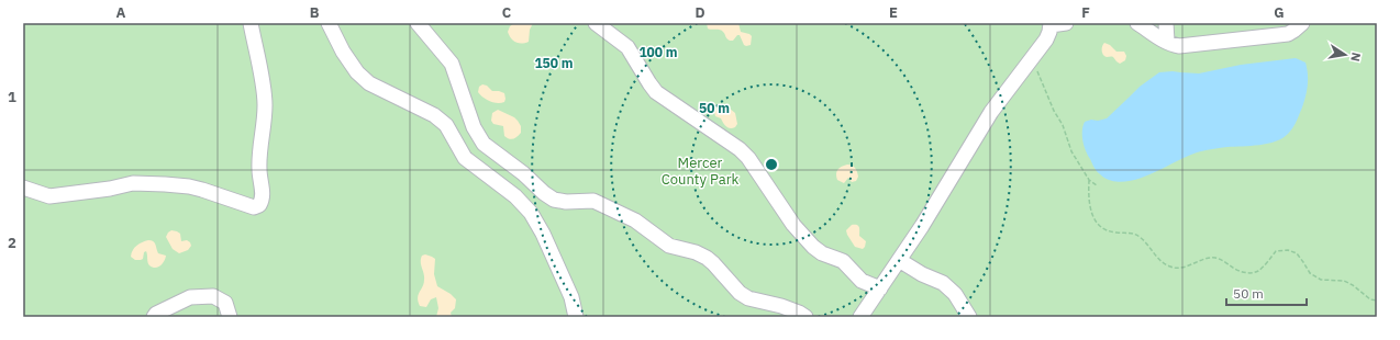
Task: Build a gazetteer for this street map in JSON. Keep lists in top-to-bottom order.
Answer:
{
  "parks": ["Mercer County Park"],
  "scale_bar": "50 m",
  "north": "right",
  "grid": {
    "columns": [
      "A",
      "B",
      "C",
      "D",
      "E",
      "F",
      "G"
    ],
    "rows": ["1", "2"]
  },
  "rings": ["100 m", "150 m", "50 m"]
}
